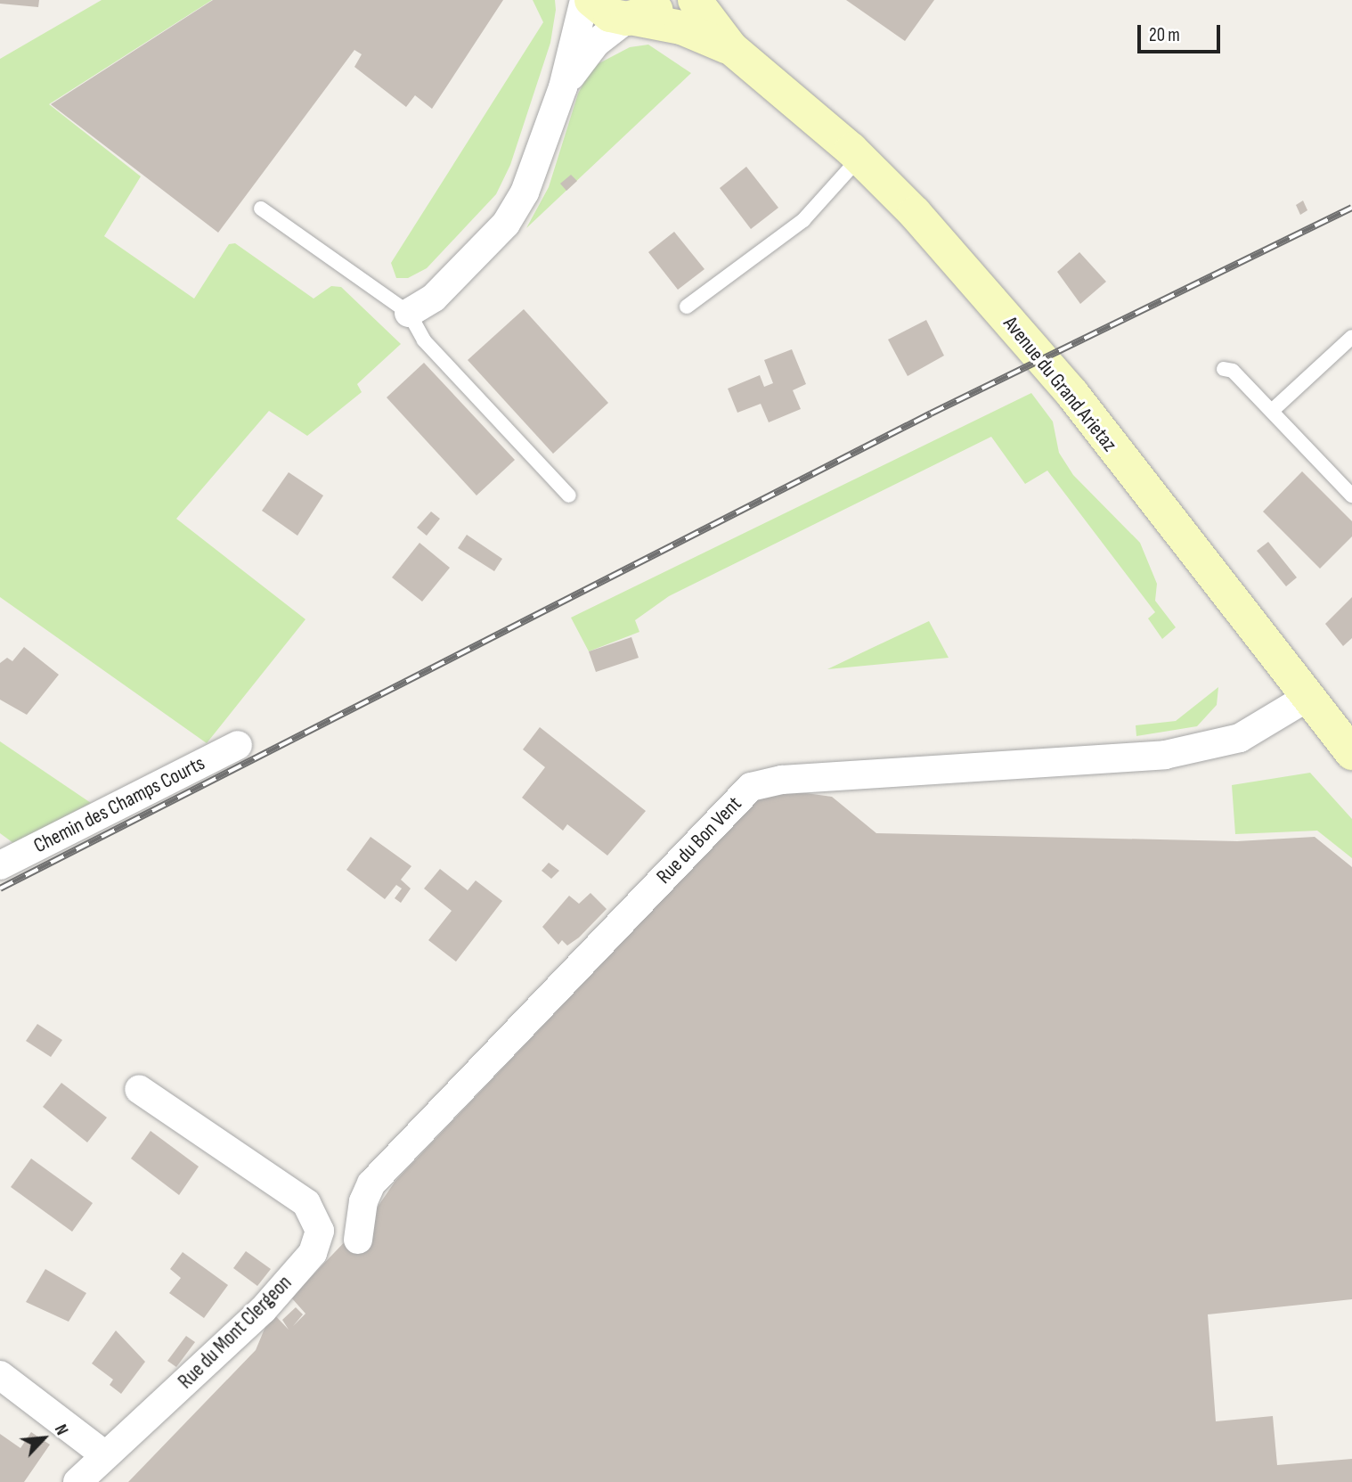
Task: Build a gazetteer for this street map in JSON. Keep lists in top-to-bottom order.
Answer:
{
  "streets": {
    "main road": ["Avenue du Grand Arietaz"],
    "street": ["Chemin des Champs Courts", "Rue du Bon Vent", "Rue du Mont Clergeon"]
  },
  "crossings": [
    ["Avenue du Grand Arietaz", "Rue du Bon Vent"]
  ],
  "scale_bar": "20 m",
  "north": "top right"
}
